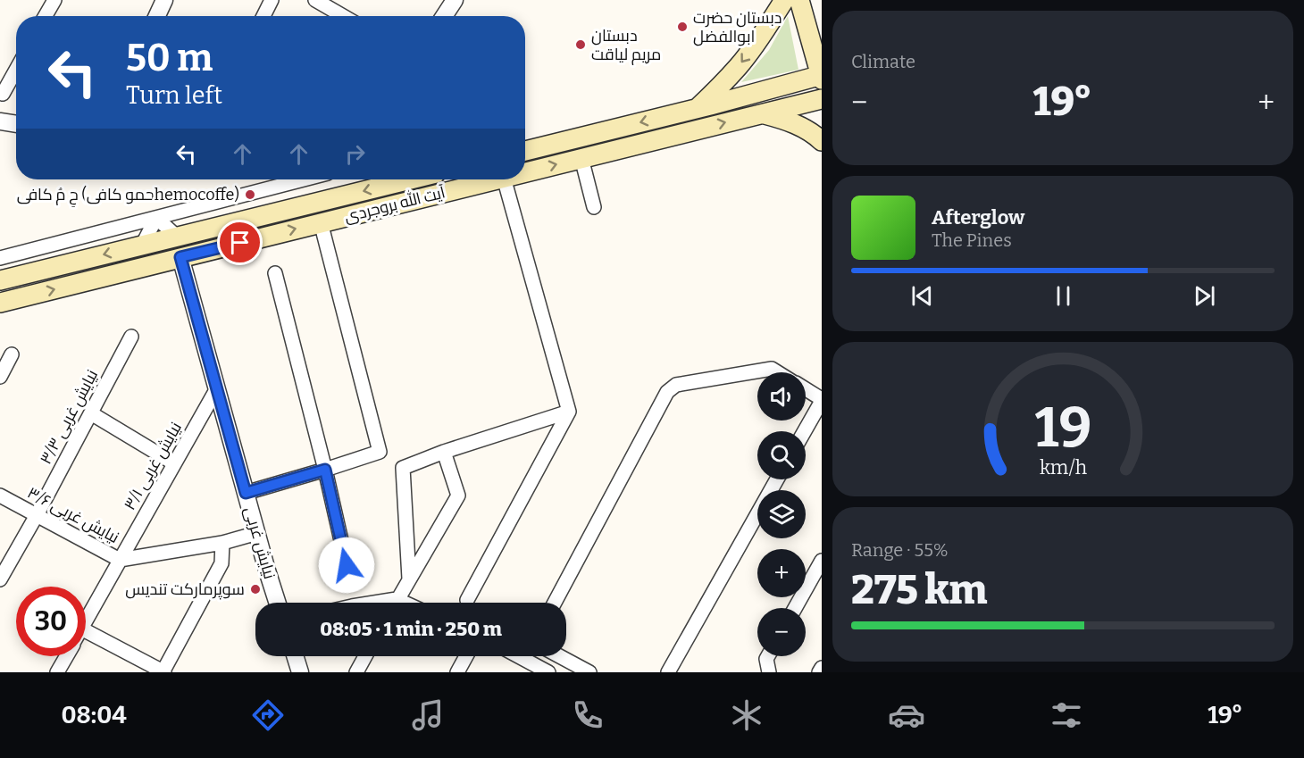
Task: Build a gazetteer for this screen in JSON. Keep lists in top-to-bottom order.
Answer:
{
  "streets": {
    "main road": ["آیت الله بروجردی"],
    "street": [
      "نیایش غربی ۳/۳",
      "نیایش غربی ۳/۱",
      "نیایش غربی ۳/۶",
      "نیایش غربی"
    ]
  },
  "crossings": [
    ["آیت الله بروجردی", "نیایش غربی"],
    ["نیایش غربی ۳/۳", "نیایش غربی ۳/۶"],
    ["نیایش غربی ۳/۱", "نیایش غربی ۳/۶"],
    ["نیایش غربی ۳/۱", "نیایش غربی"],
    ["نیایش غربی ۳/۶", "نیایش غربی"]
  ],
  "places": [
    "دبستان حضرت ابوالفضل",
    "دبستان مریم لیاقت",
    "حِ مُ کافی (حمو کافیhemocoffe)",
    "سوپرمارکت تندیس"
  ],
  "page": {
    "tile": [
      "Climate",
      ["Range · 55%", "275 km"]
    ],
    "turn": ["50 m", "Turn left"],
    "heat": ["−", "19°", "+"],
    "song": ["Afterglow", "The Pines"],
    "map_buttons": ["+", "−"],
    "limit": "30",
    "trip": "08:05 · 1 min · 250 m",
    "tabs": ["08:04", "19°"],
    "gauge": ["19", "km/h"]
  }
}
